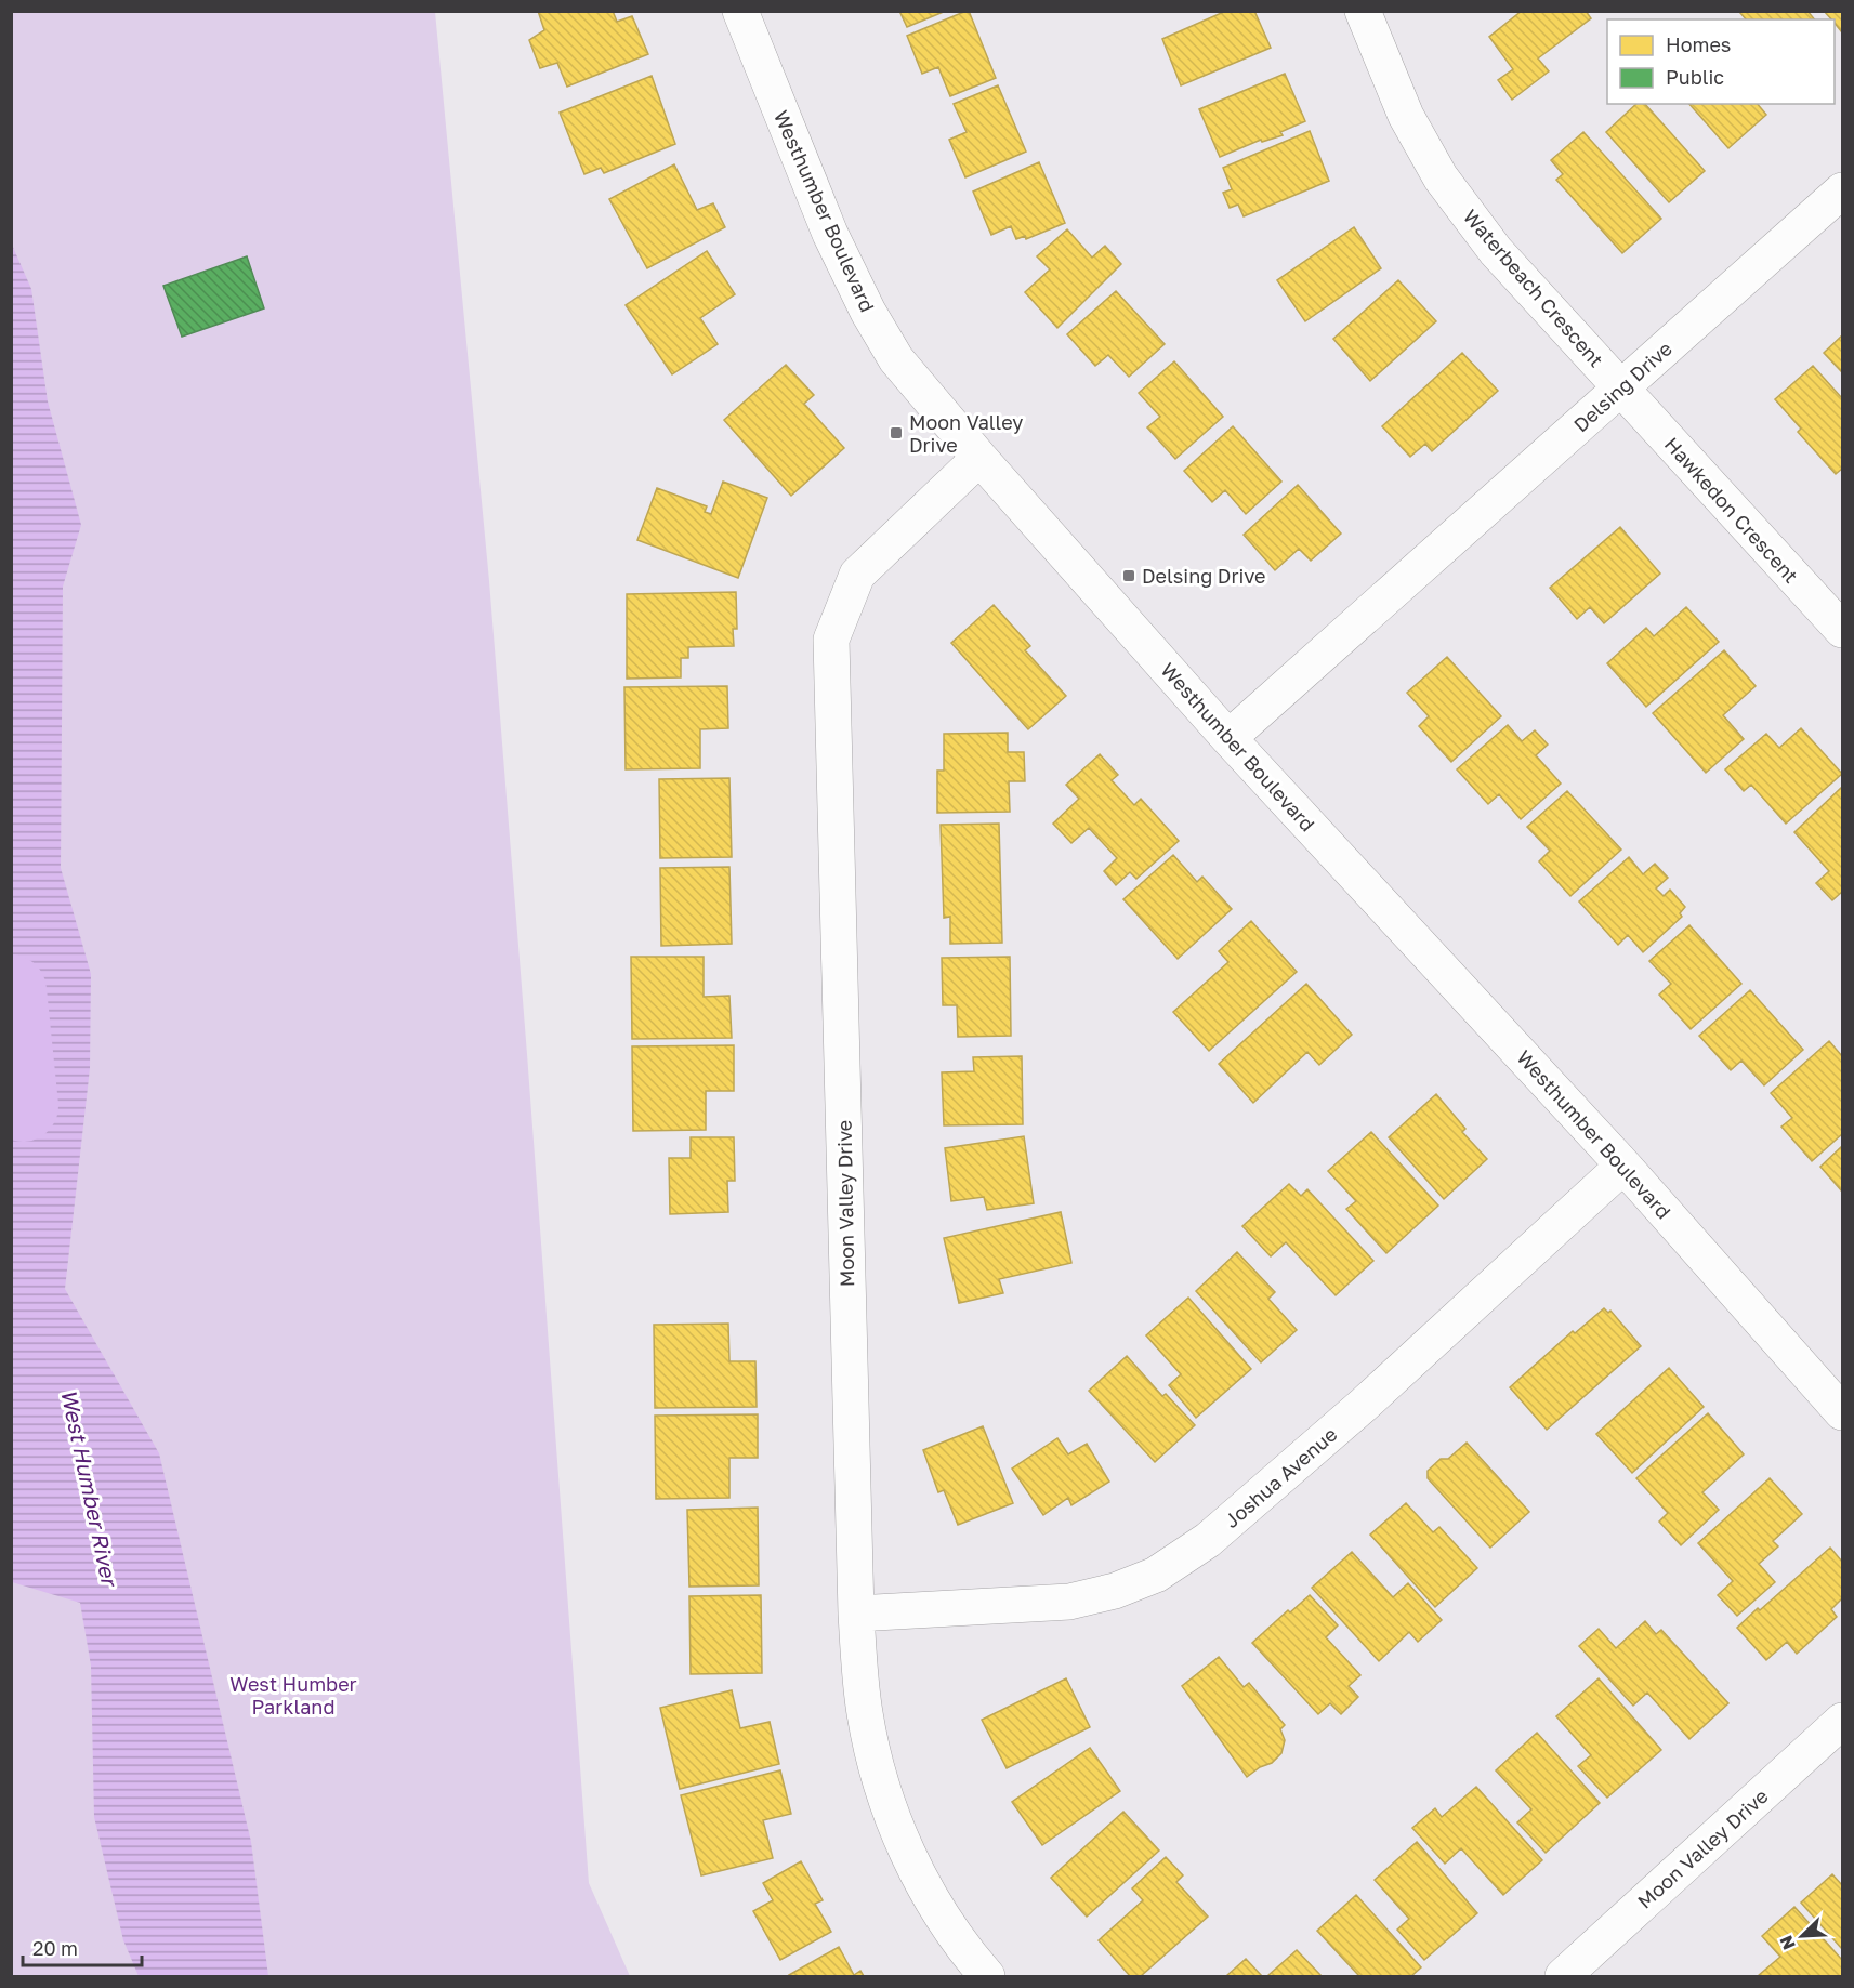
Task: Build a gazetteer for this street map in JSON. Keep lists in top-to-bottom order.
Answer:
{
  "streets": {
    "street": [
      "Westhumber Boulevard",
      "Waterbeach Crescent",
      "Delsing Drive",
      "Hawkedon Crescent",
      "Moon Valley Drive",
      "Joshua Avenue"
    ]
  },
  "crossings": [
    ["Westhumber Boulevard", "Delsing Drive"],
    ["Westhumber Boulevard", "Moon Valley Drive"],
    ["Westhumber Boulevard", "Joshua Avenue"],
    ["Waterbeach Crescent", "Delsing Drive"],
    ["Waterbeach Crescent", "Hawkedon Crescent"],
    ["Delsing Drive", "Hawkedon Crescent"],
    ["Moon Valley Drive", "Joshua Avenue"]
  ],
  "water": ["West Humber River"],
  "parks": ["West Humber Parkland"],
  "places": {
    "transit": ["Moon Valley Drive", "Delsing Drive"]
  },
  "legend": ["Homes", "Public"],
  "scale_bar": "20 m",
  "north": "bottom left"
}
